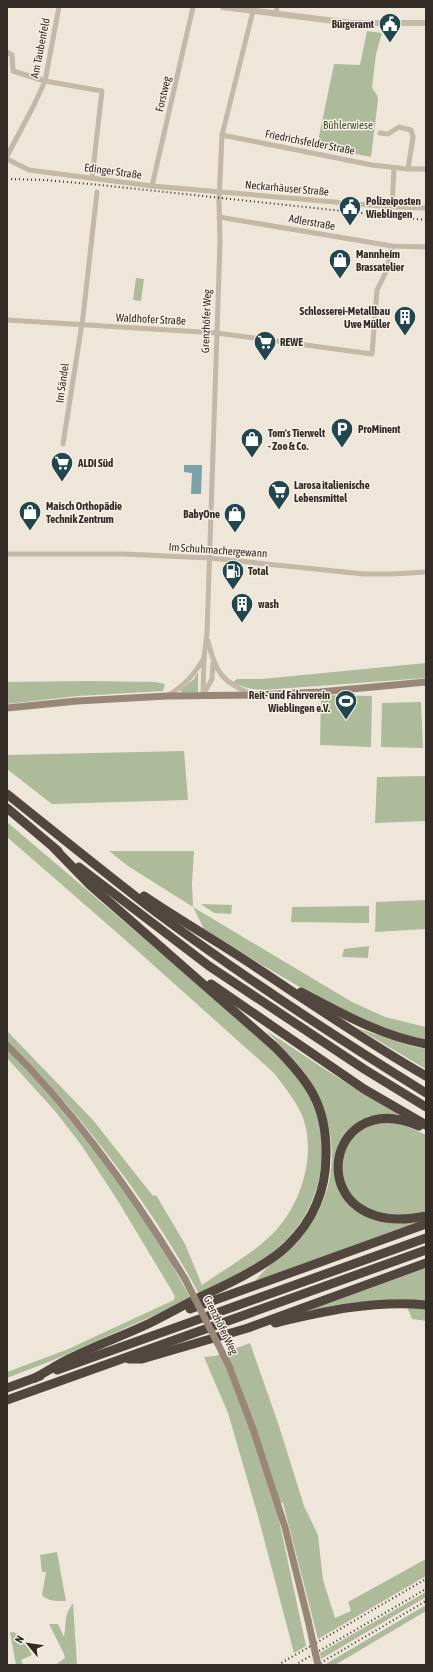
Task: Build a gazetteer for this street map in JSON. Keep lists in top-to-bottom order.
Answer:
{
  "streets": {
    "main road": ["Grenzhöfer Weg"],
    "street": [
      "Am Taubenfeld",
      "Forstweg",
      "Friedrichsfelder Straße",
      "Edinger Straße",
      "Neckarhäuser Straße",
      "Adlerstraße",
      "Waldhofer Straße",
      "Im Sändel",
      "Im Schuhmachergewann"
    ]
  },
  "crossings": [
    ["Forstweg", "Edinger Straße"],
    ["Friedrichsfelder Straße", "Grenzhöfer Weg"],
    ["Edinger Straße", "Neckarhäuser Straße"],
    ["Edinger Straße", "Grenzhöfer Weg"],
    ["Neckarhäuser Straße", "Grenzhöfer Weg"],
    ["Adlerstraße", "Waldhofer Straße"],
    ["Adlerstraße", "Grenzhöfer Weg"],
    ["Waldhofer Straße", "Grenzhöfer Weg"],
    ["Waldhofer Straße", "Im Sändel"],
    ["Grenzhöfer Weg", "Im Schuhmachergewann"]
  ],
  "parks": ["Bühlerwiese"],
  "places": {
    "public building": ["Bürgeramt", "Polizeiposten Wieblingen"],
    "shop": [
      "Mannheim Brassatelier",
      "Tom's Tierwelt - Zoo & Co.",
      "Maisch Orthopädie Technik Zentrum",
      "BabyOne"
    ],
    "building": ["Schlosserei-Metallbau Uwe Müller", "wash"],
    "supermarket": ["REWE", "ALDI Süd", "Larosa italienische Lebensmittel"],
    "parking": ["ProMinent"],
    "fuel station": ["Total"],
    "sports": ["Reit- und Fahrverein Wieblingen e.V."]
  },
  "north": "top left"
}
